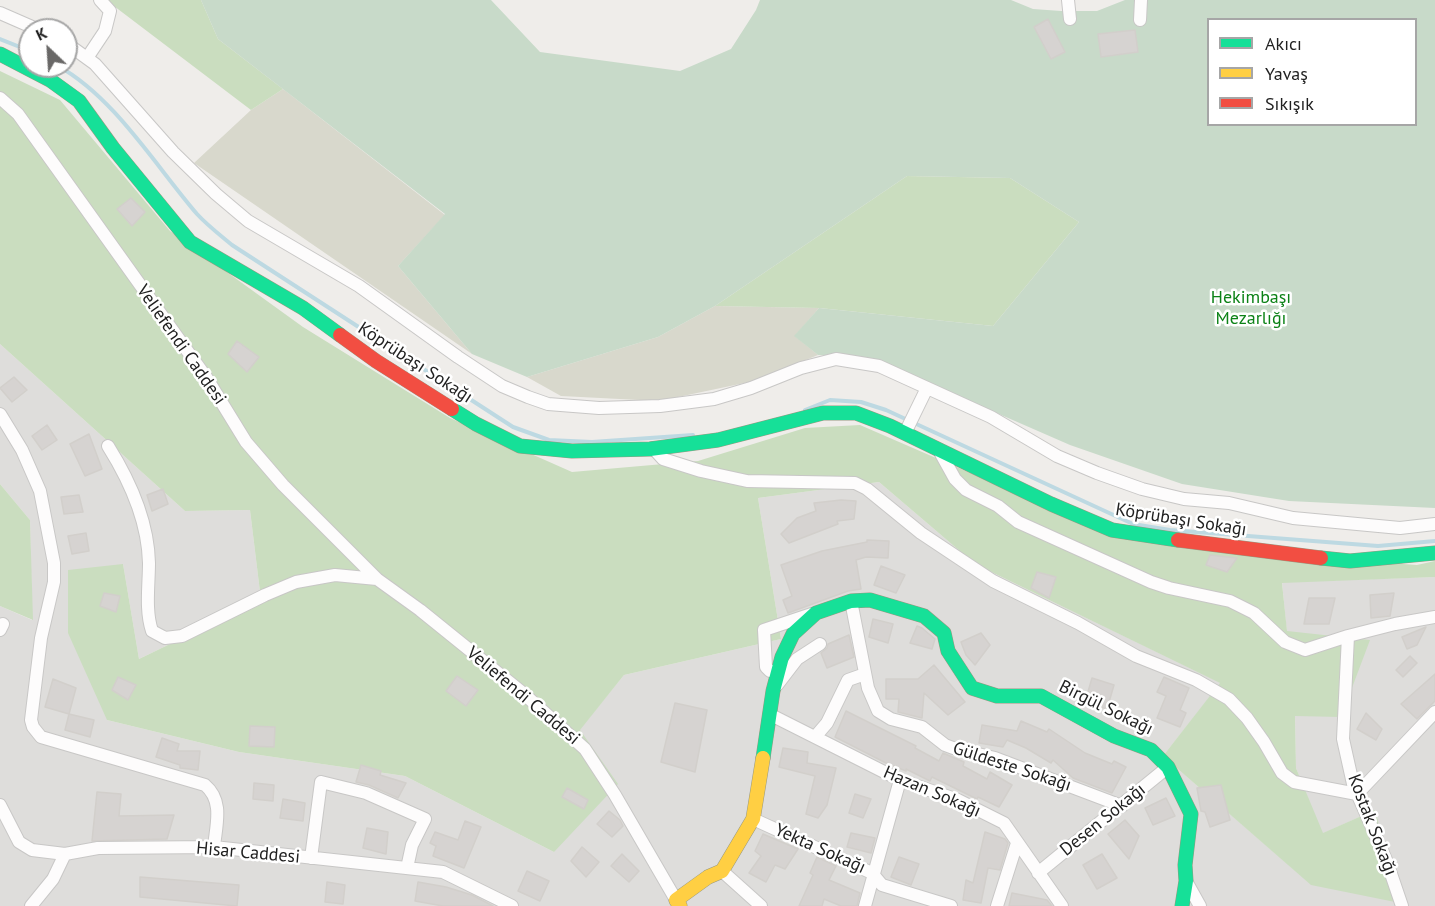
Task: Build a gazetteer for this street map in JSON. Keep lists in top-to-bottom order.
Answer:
{
  "streets": {
    "street": [
      "Veliefendi Caddesi",
      "Köprübaşı Sokağı",
      "Birgül Sokağı",
      "Güldeste Sokağı",
      "Hazan Sokağı",
      "Desen Sokağı",
      "Kostak Sokağı",
      "Yekta Sokağı",
      "Hisar Caddesi"
    ]
  },
  "crossings": [
    ["Veliefendi Caddesi", "Birgül Sokağı"],
    ["Birgül Sokağı", "Güldeste Sokağı"],
    ["Birgül Sokağı", "Hazan Sokağı"],
    ["Birgül Sokağı", "Desen Sokağı"],
    ["Birgül Sokağı", "Yekta Sokağı"],
    ["Güldeste Sokağı", "Desen Sokağı"],
    ["Hazan Sokağı", "Desen Sokağı"]
  ],
  "parks": ["Hekimbaşı Mezarlığı"],
  "legend": ["Akıcı", "Yavaş", "Sıkışık"],
  "north": "top left"
}
